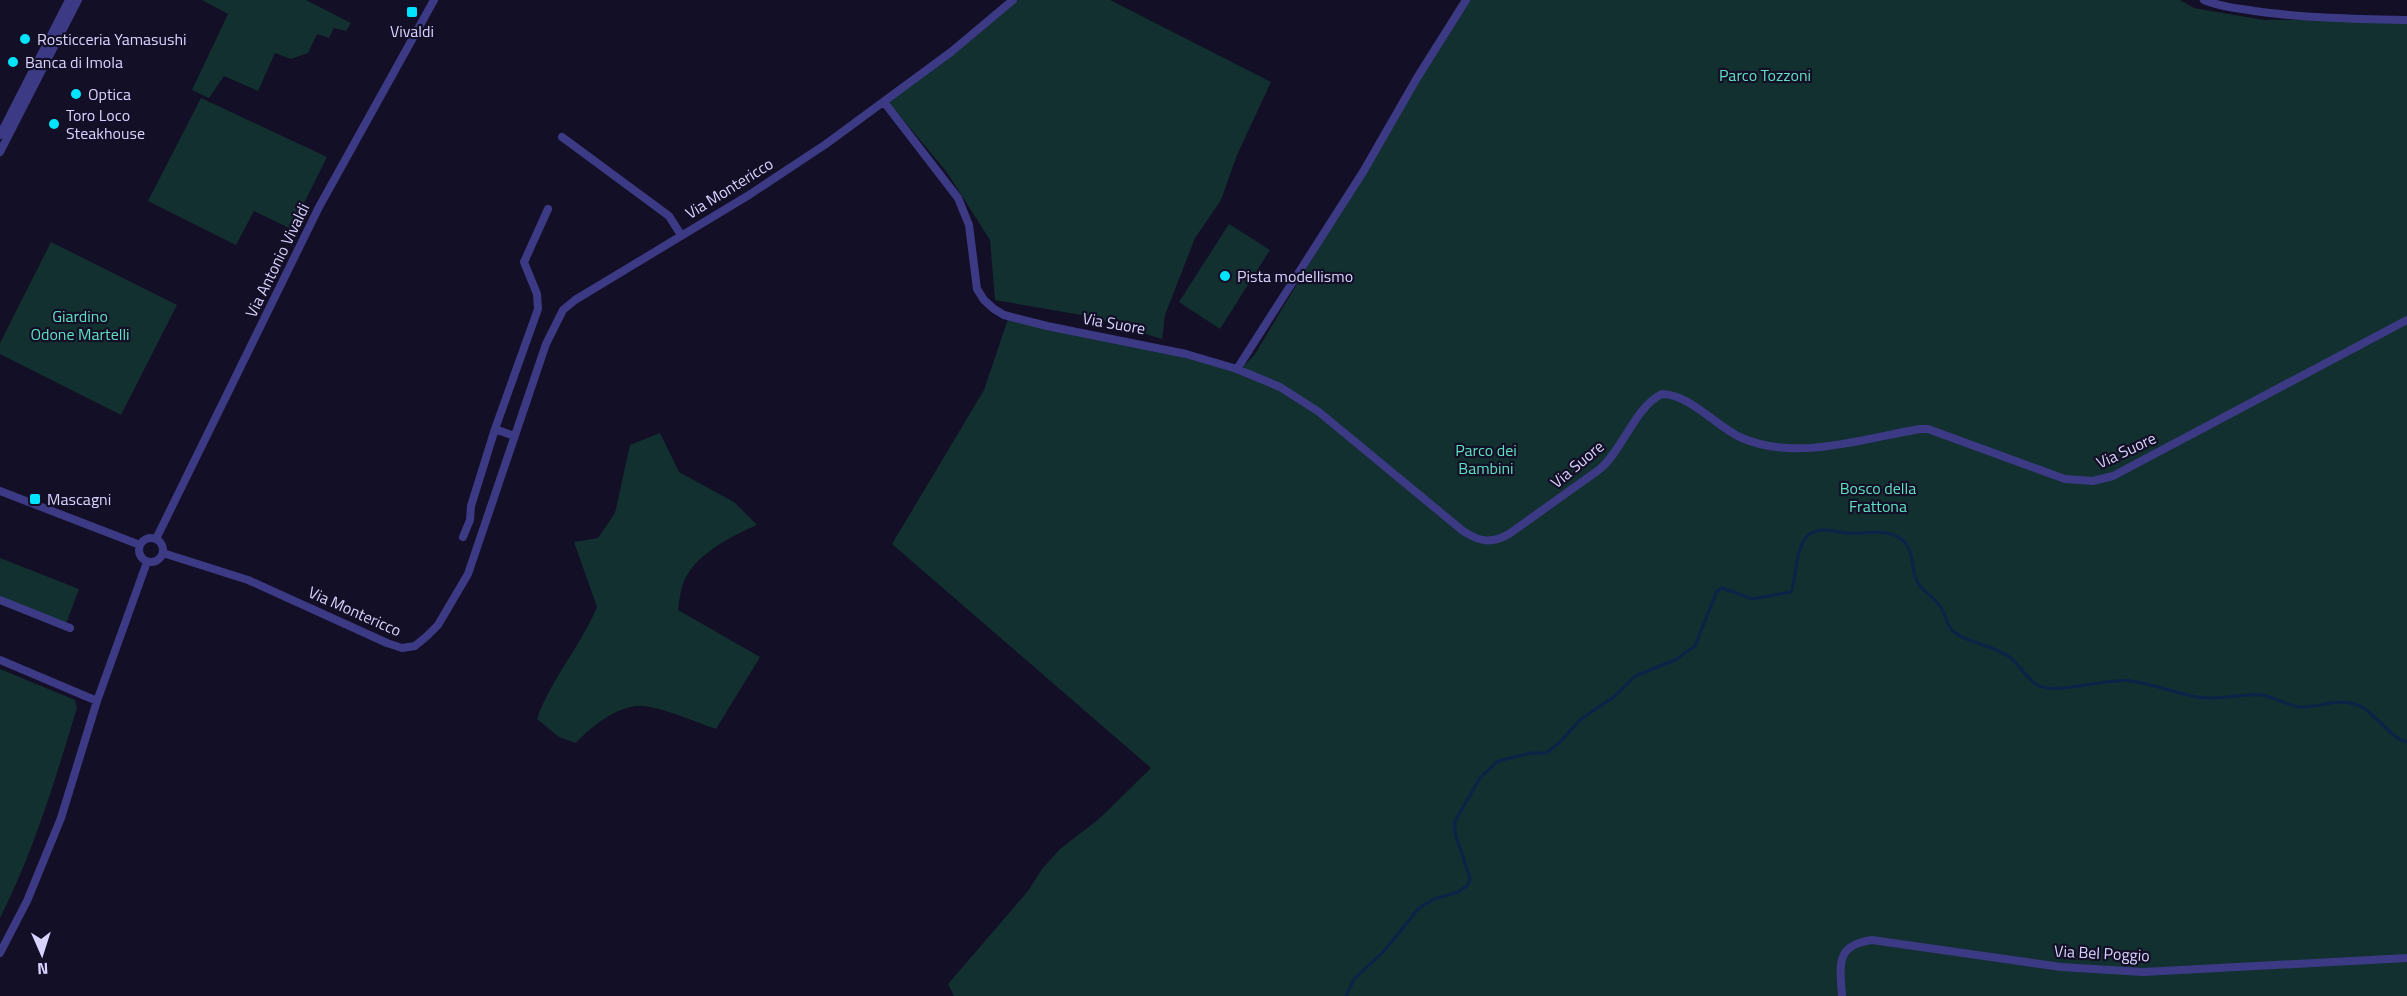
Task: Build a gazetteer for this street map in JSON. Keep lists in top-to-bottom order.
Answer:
{
  "streets": {
    "street": [
      "Via Montericco",
      "Via Antonio Vivaldi",
      "Via Suore",
      "Via Bel Poggio"
    ]
  },
  "crossings": [
    ["Via Montericco", "Via Antonio Vivaldi"],
    ["Via Montericco", "Via Suore"]
  ],
  "parks": [
    "Parco Tozzoni",
    "Giardino Odone Martelli",
    "Parco dei Bambini",
    "Bosco della Frattona"
  ],
  "places": {
    "transit": ["Vivaldi", "Mascagni"],
    "other": [
      "Rosticceria Yamasushi",
      "Banca di Imola",
      "Optica",
      "Toro Loco Steakhouse",
      "Pista modellismo"
    ]
  },
  "north": "bottom"
}
